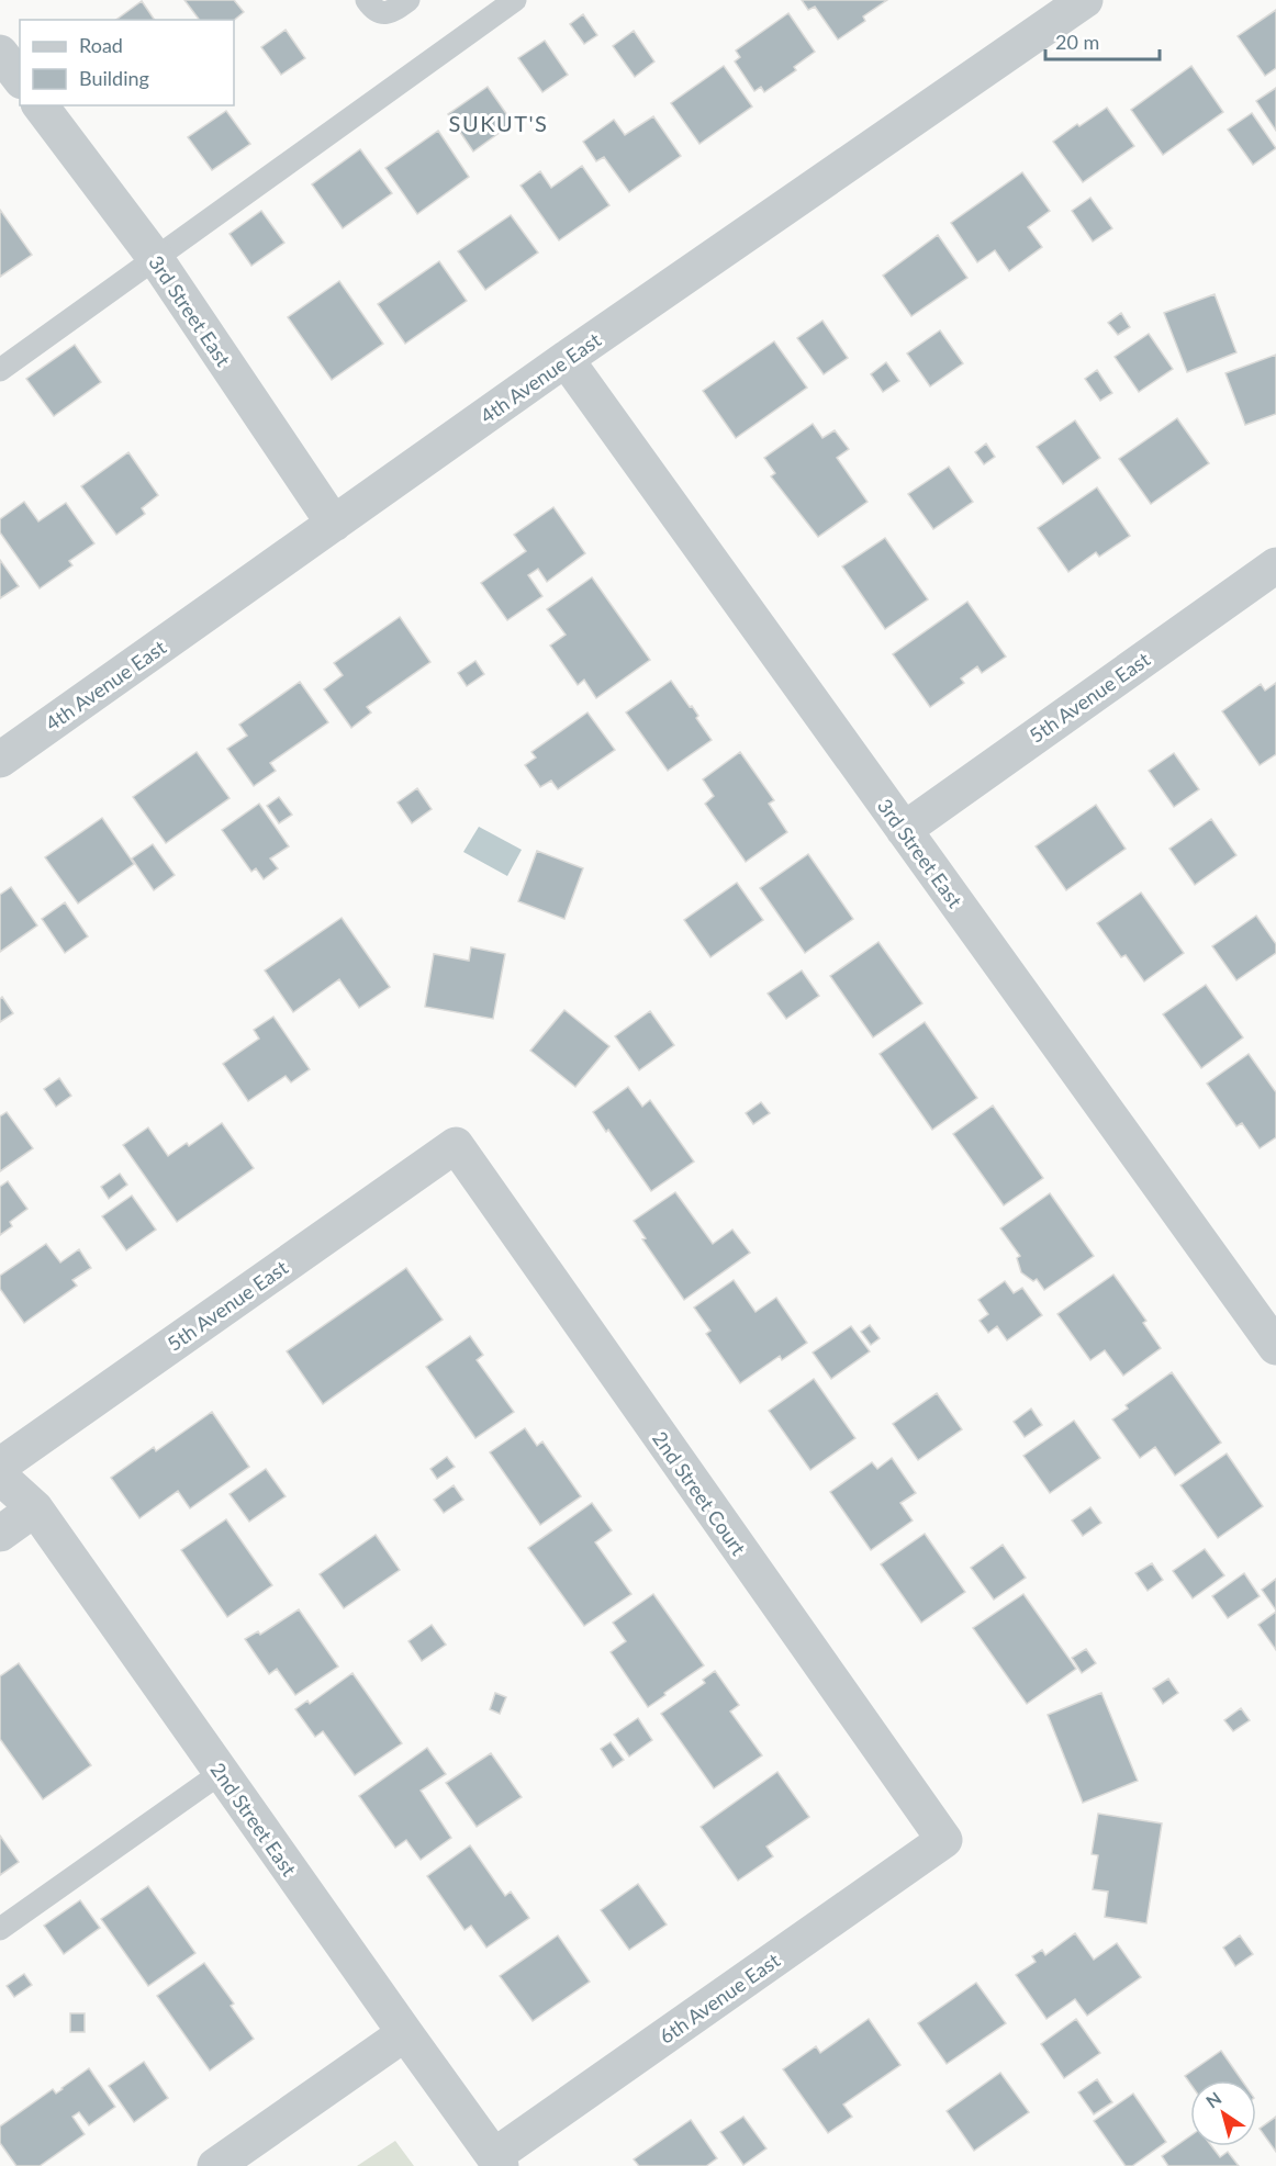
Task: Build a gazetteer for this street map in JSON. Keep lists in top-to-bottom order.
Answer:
{
  "streets": {
    "street": [
      "3rd Street East",
      "4th Avenue East",
      "5th Avenue East",
      "2nd Street Court",
      "2nd Street East",
      "6th Avenue East"
    ]
  },
  "crossings": [
    ["3rd Street East", "4th Avenue East"],
    ["3rd Street East", "5th Avenue East"],
    ["5th Avenue East", "2nd Street Court"],
    ["2nd Street Court", "6th Avenue East"],
    ["2nd Street East", "6th Avenue East"]
  ],
  "districts": ["SUKUT'S"],
  "legend": ["Road", "Building"],
  "scale_bar": "20 m",
  "north": "top left"
}
